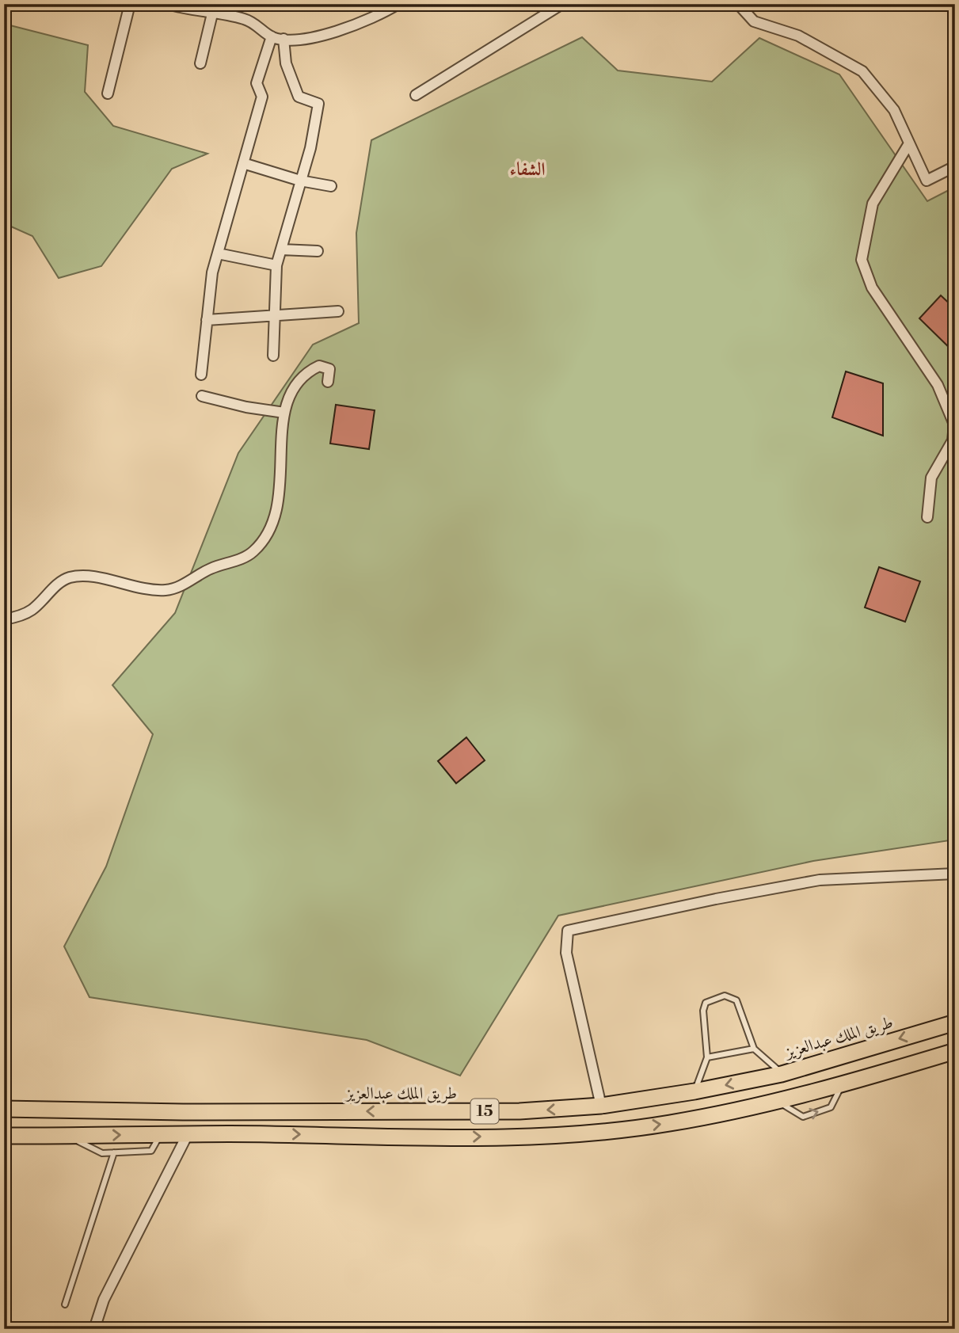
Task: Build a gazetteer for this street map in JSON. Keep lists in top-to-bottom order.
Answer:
{
  "streets": {
    "highway": ["طريق الملك عبدالعزيز", "15"]
  },
  "districts": ["الشفاء"]
}
